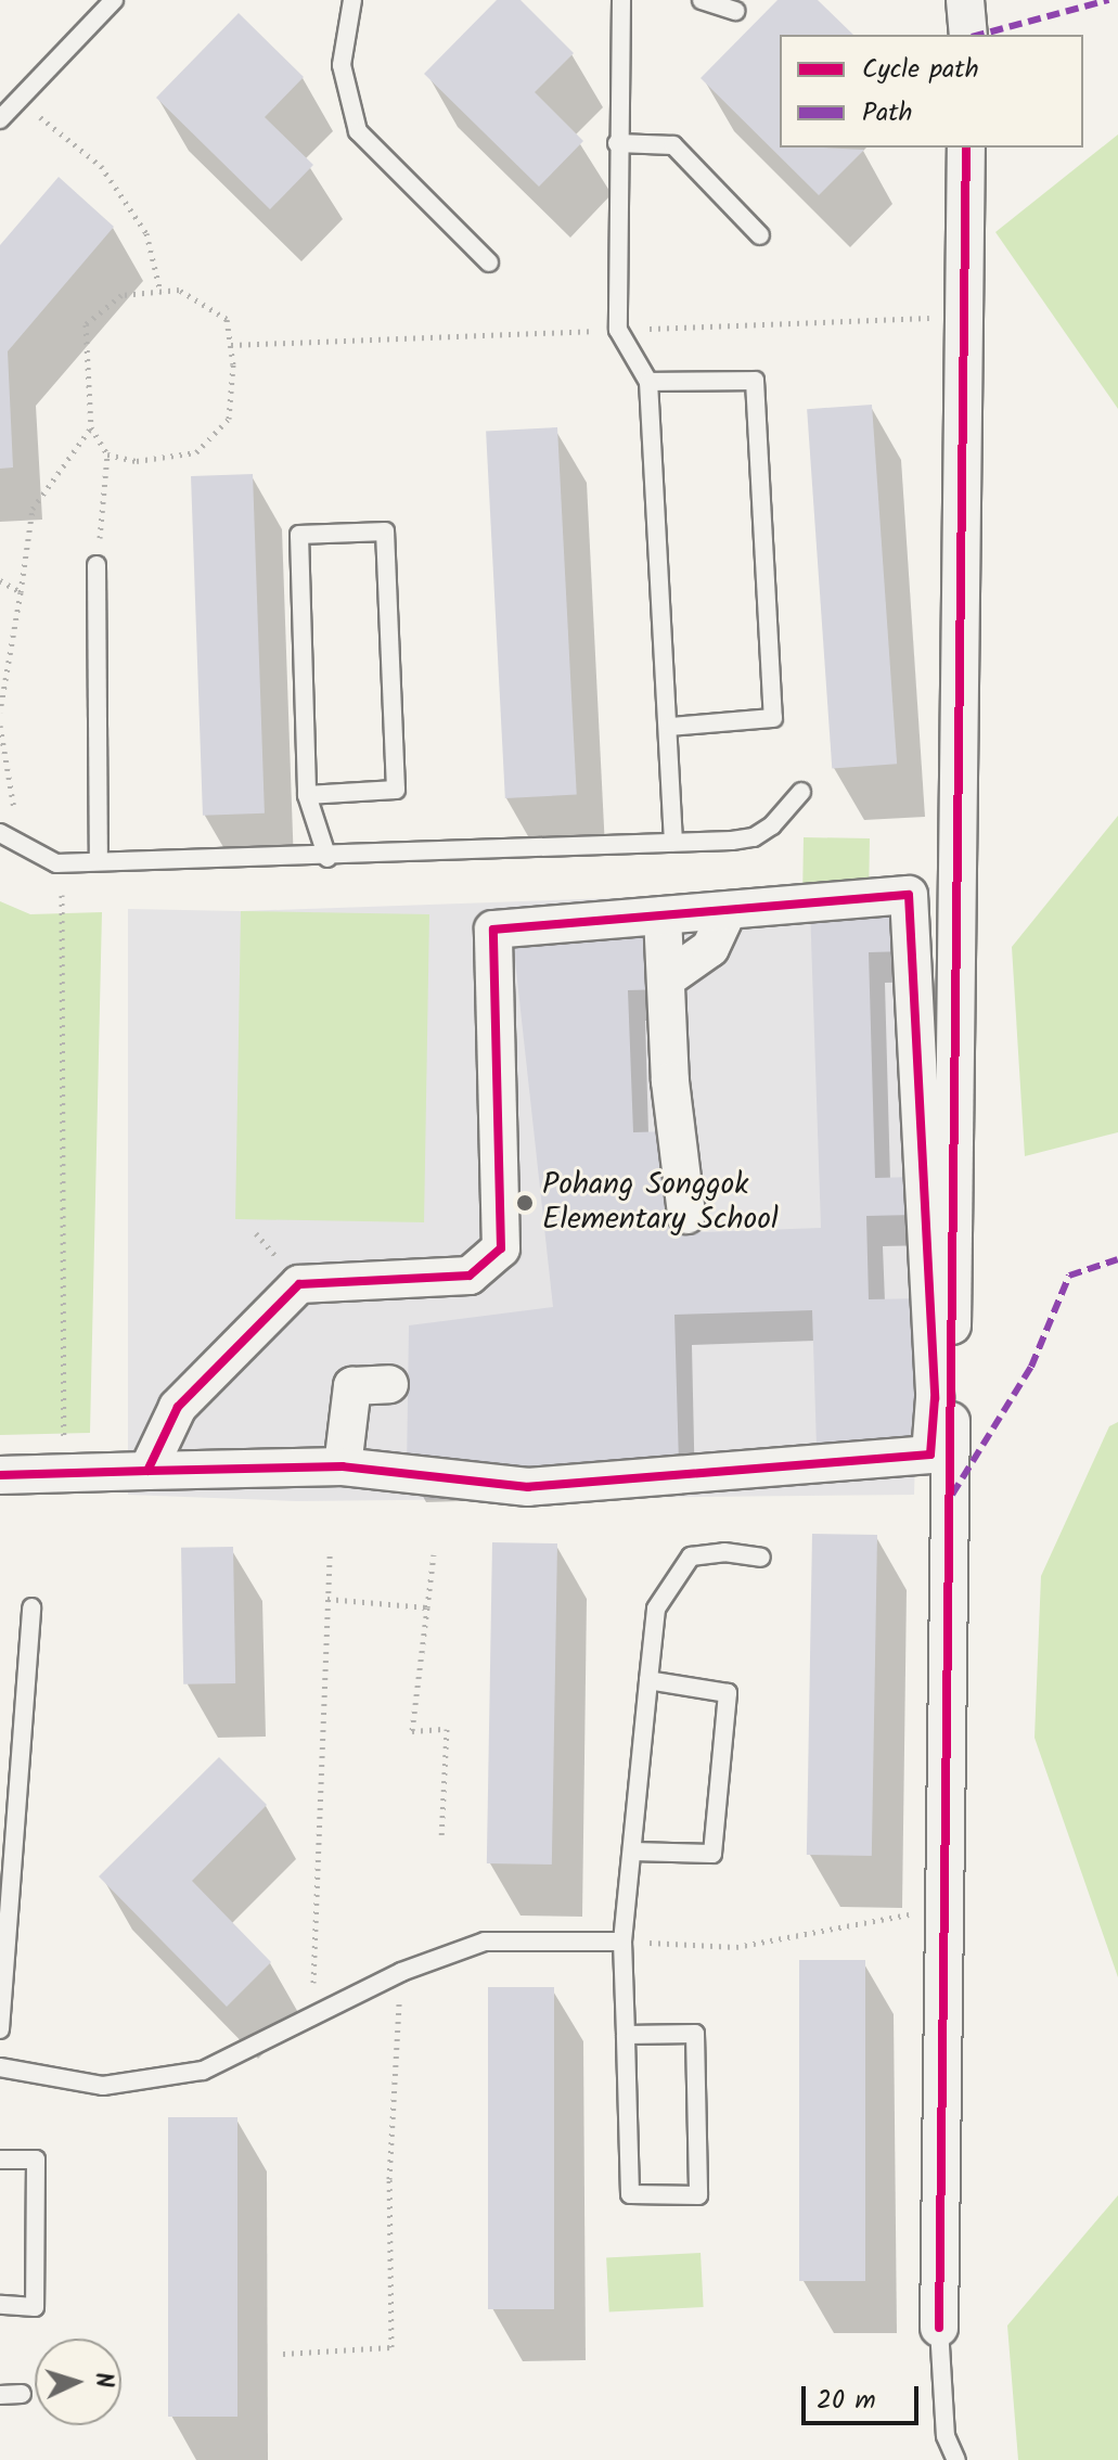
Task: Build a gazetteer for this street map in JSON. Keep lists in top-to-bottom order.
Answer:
{
  "places": ["Pohang Songgok Elementary School"],
  "legend": ["Cycle path", "Path"],
  "scale_bar": "20 m",
  "north": "right"
}
